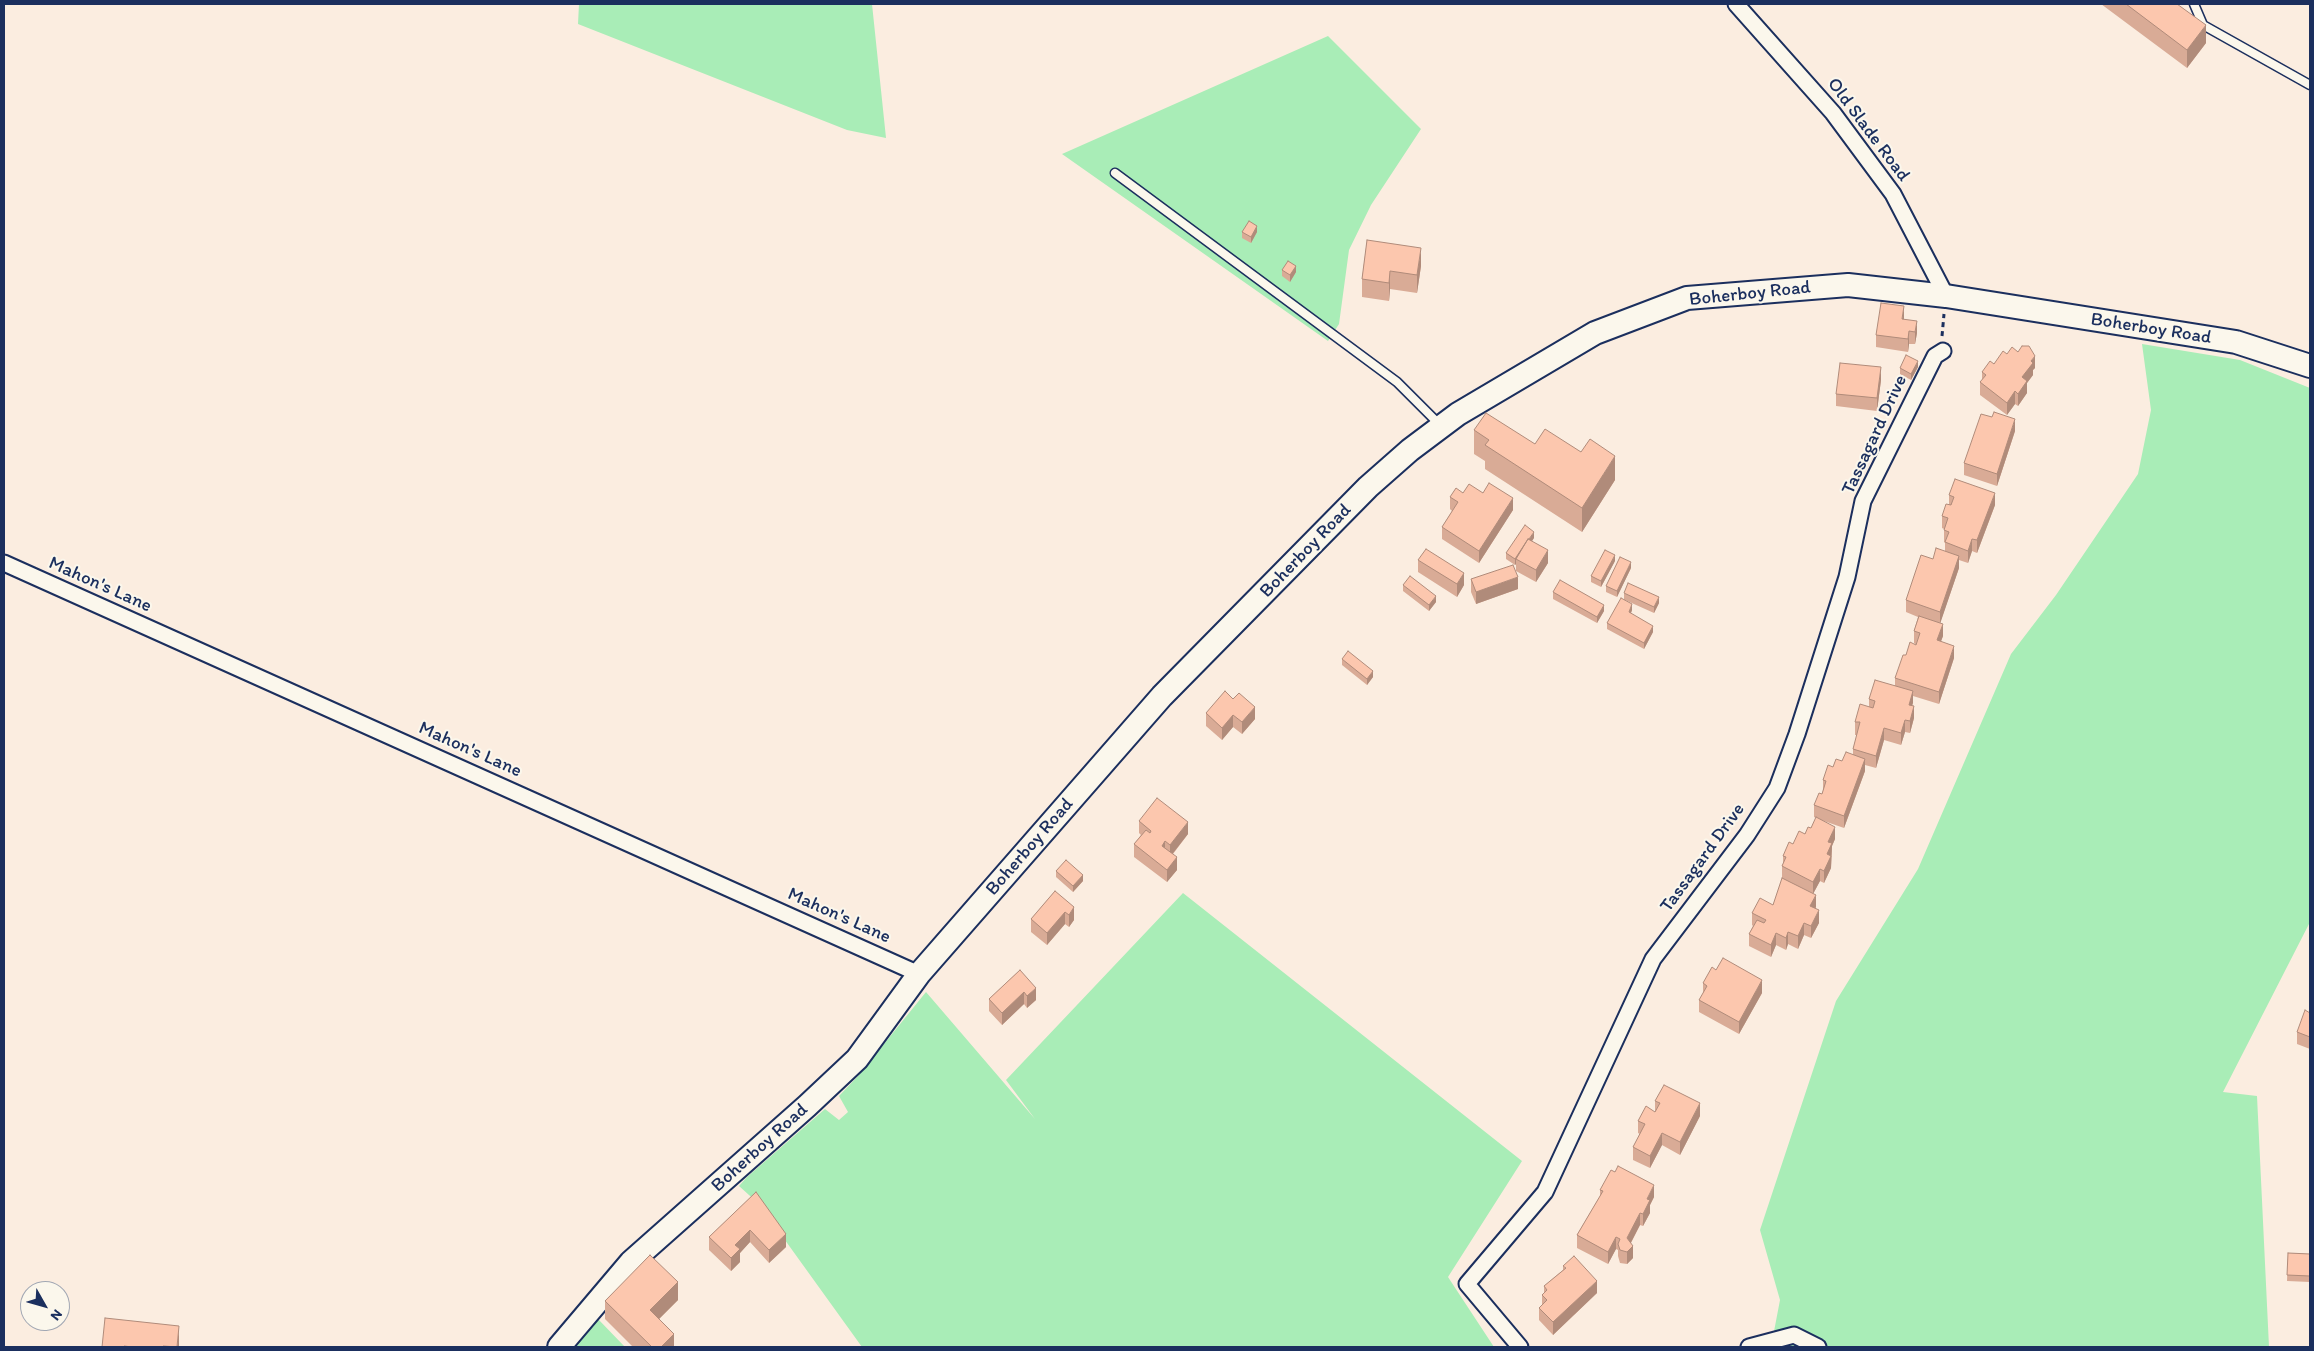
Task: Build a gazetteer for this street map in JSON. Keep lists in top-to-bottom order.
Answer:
{
  "streets": {
    "street": [
      "Old Slade Road",
      "Boherboy Road",
      "Tassagard Drive",
      "Mahon's Lane"
    ]
  },
  "crossings": [
    ["Old Slade Road", "Boherboy Road"],
    ["Boherboy Road", "Mahon's Lane"]
  ],
  "north": "bottom right"
}
